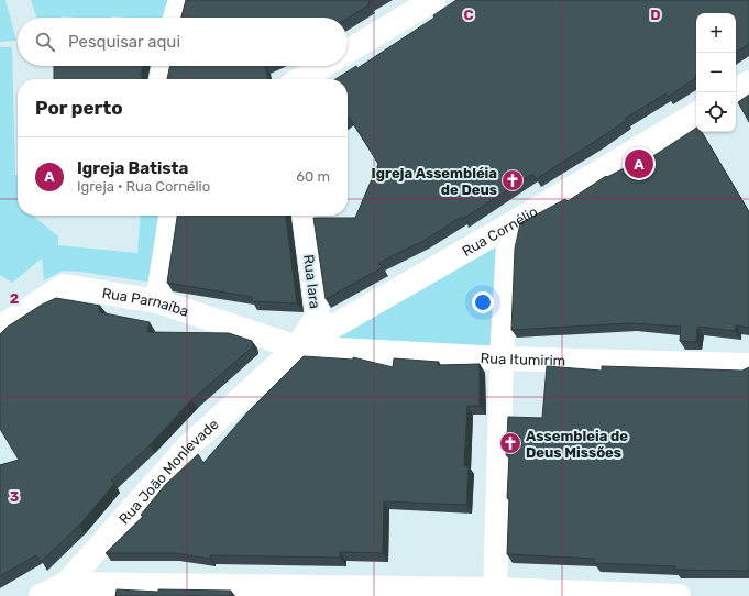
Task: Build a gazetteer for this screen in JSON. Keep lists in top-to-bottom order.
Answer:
{
  "streets": {
    "street": [
      "Rua Cornélio",
      "Rua Iara",
      "Rua Parnaíba",
      "Rua Itumirim",
      "Rua João Monlevade"
    ]
  },
  "crossings": [
    ["Rua Cornélio", "Rua Iara"],
    ["Rua Cornélio", "Rua Parnaíba"],
    ["Rua Cornélio", "Rua Itumirim"],
    ["Rua Cornélio", "Rua João Monlevade"],
    ["Rua Iara", "Rua Parnaíba"],
    ["Rua Iara", "Rua Itumirim"],
    ["Rua Iara", "Rua João Monlevade"],
    ["Rua Parnaíba", "Rua Itumirim"],
    ["Rua Parnaíba", "Rua João Monlevade"],
    ["Rua Itumirim", "Rua João Monlevade"]
  ],
  "places": {
    "church": ["Igreja Assembléia de Deus", "Assembleia de Deus Missões"]
  },
  "page": {
    "map_buttons": ["+", "−"],
    "search": "Pesquisar aqui",
    "heading": "Por perto",
    "list": [
      {
        "mark": "A",
        "name": "Igreja Batista",
        "note": "Igreja · Rua Cornélio",
        "value": "60 m"
      }
    ],
    "pins": "A"
  },
  "grid": {
    "columns": ["C", "D"],
    "rows": ["2", "3"]
  }
}
